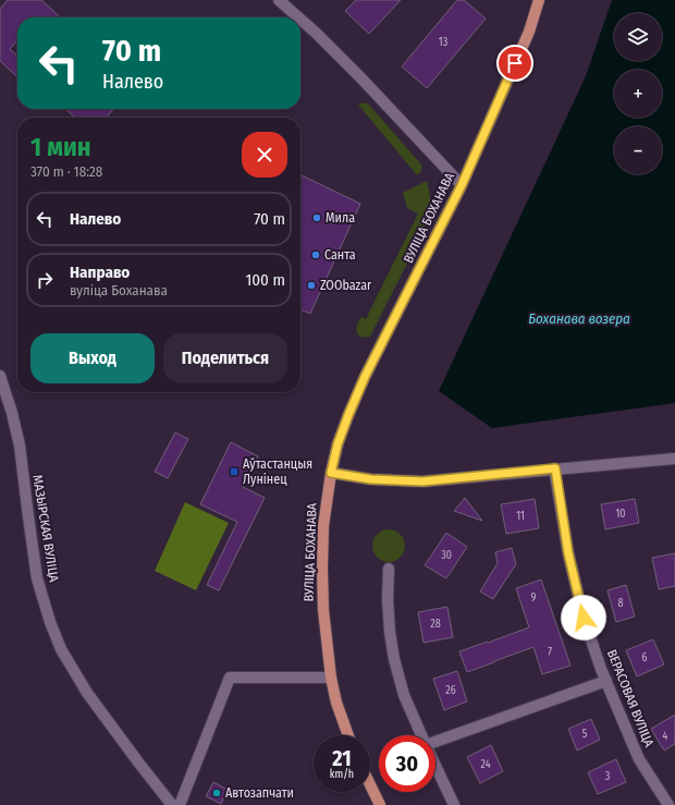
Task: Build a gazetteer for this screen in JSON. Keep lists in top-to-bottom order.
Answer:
{
  "streets": {
    "main road": ["ВУЛІЦА БОХАНАВА"],
    "street": ["МАЗЫРСКАЯ ВУЛІЦА", "ВЕРАСОВАЯ ВУЛІЦА"]
  },
  "water": ["Боханава возера"],
  "places": {
    "other": [
      "Мила",
      "Санта",
      "ZOObazar",
      "Автозапчати"
    ],
    "transit": ["Аўтастанцыя Лунінец"]
  },
  "house_numbers": [
    "13",
    "10",
    "11",
    "30",
    "9",
    "8",
    "28",
    "7",
    "6",
    "26",
    "5",
    "4",
    "24",
    "3"
  ],
  "page": {
    "map_buttons": ["+", "−"],
    "turn": ["70 m", "Налево"],
    "heading": ["1 мин", "370 m · 18:28"],
    "list": [
      {
        "name": "Налево",
        "value": "70 m"
      },
      {
        "name": "Направо",
        "note": "вуліца Боханава",
        "value": "100 m"
      }
    ],
    "buttons": ["Выход", "Поделиться"],
    "speed": "21 km/h",
    "limit": "30"
  }
}
